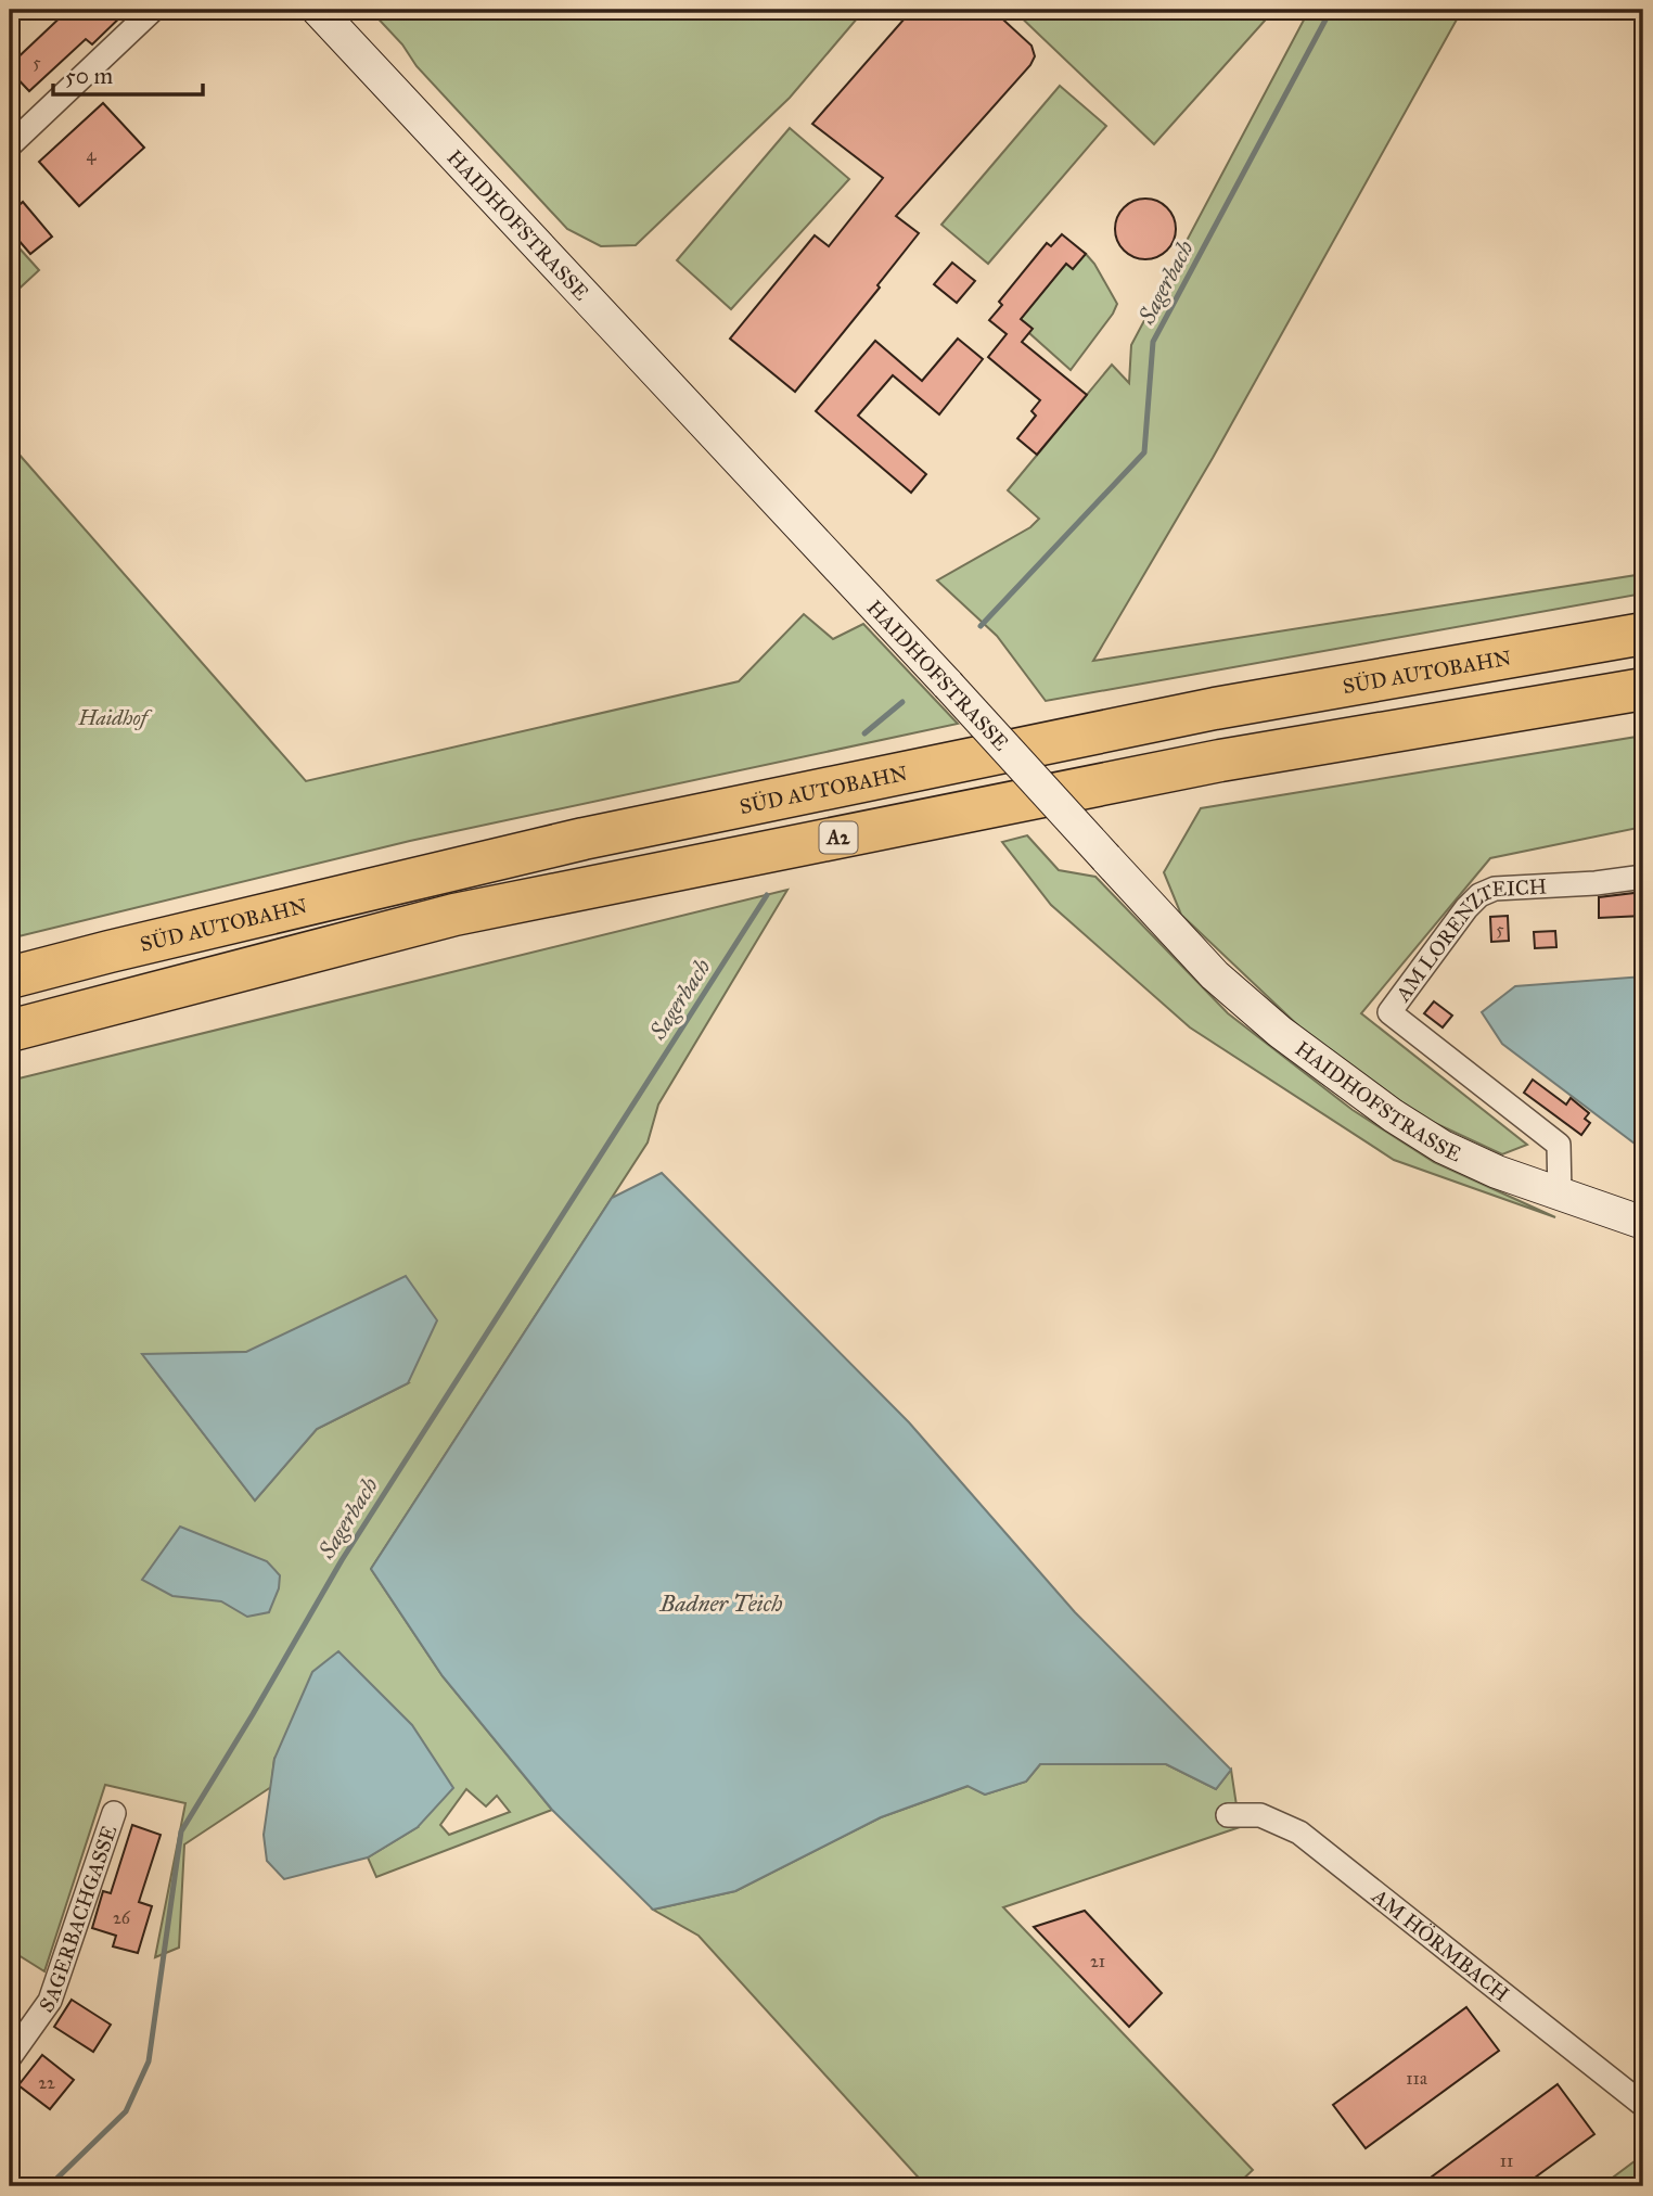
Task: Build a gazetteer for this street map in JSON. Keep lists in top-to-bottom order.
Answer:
{
  "streets": {
    "highway": ["SÜD AUTOBAHN", "A2"],
    "street": [
      "HAIDHOFSTRASSE",
      "AM LORENZTEICH",
      "SAGERBACHGASSE",
      "AM HÖRMBACH"
    ]
  },
  "crossings": [
    ["HAIDHOFSTRASSE", "AM LORENZTEICH"]
  ],
  "water": ["Sagerbach", "Badner Teich"],
  "parks": ["Haidhof"],
  "house_numbers": [
    "5",
    "4",
    "5",
    "26",
    "21",
    "11a",
    "22",
    "11"
  ],
  "scale_bar": "50 m"
}
